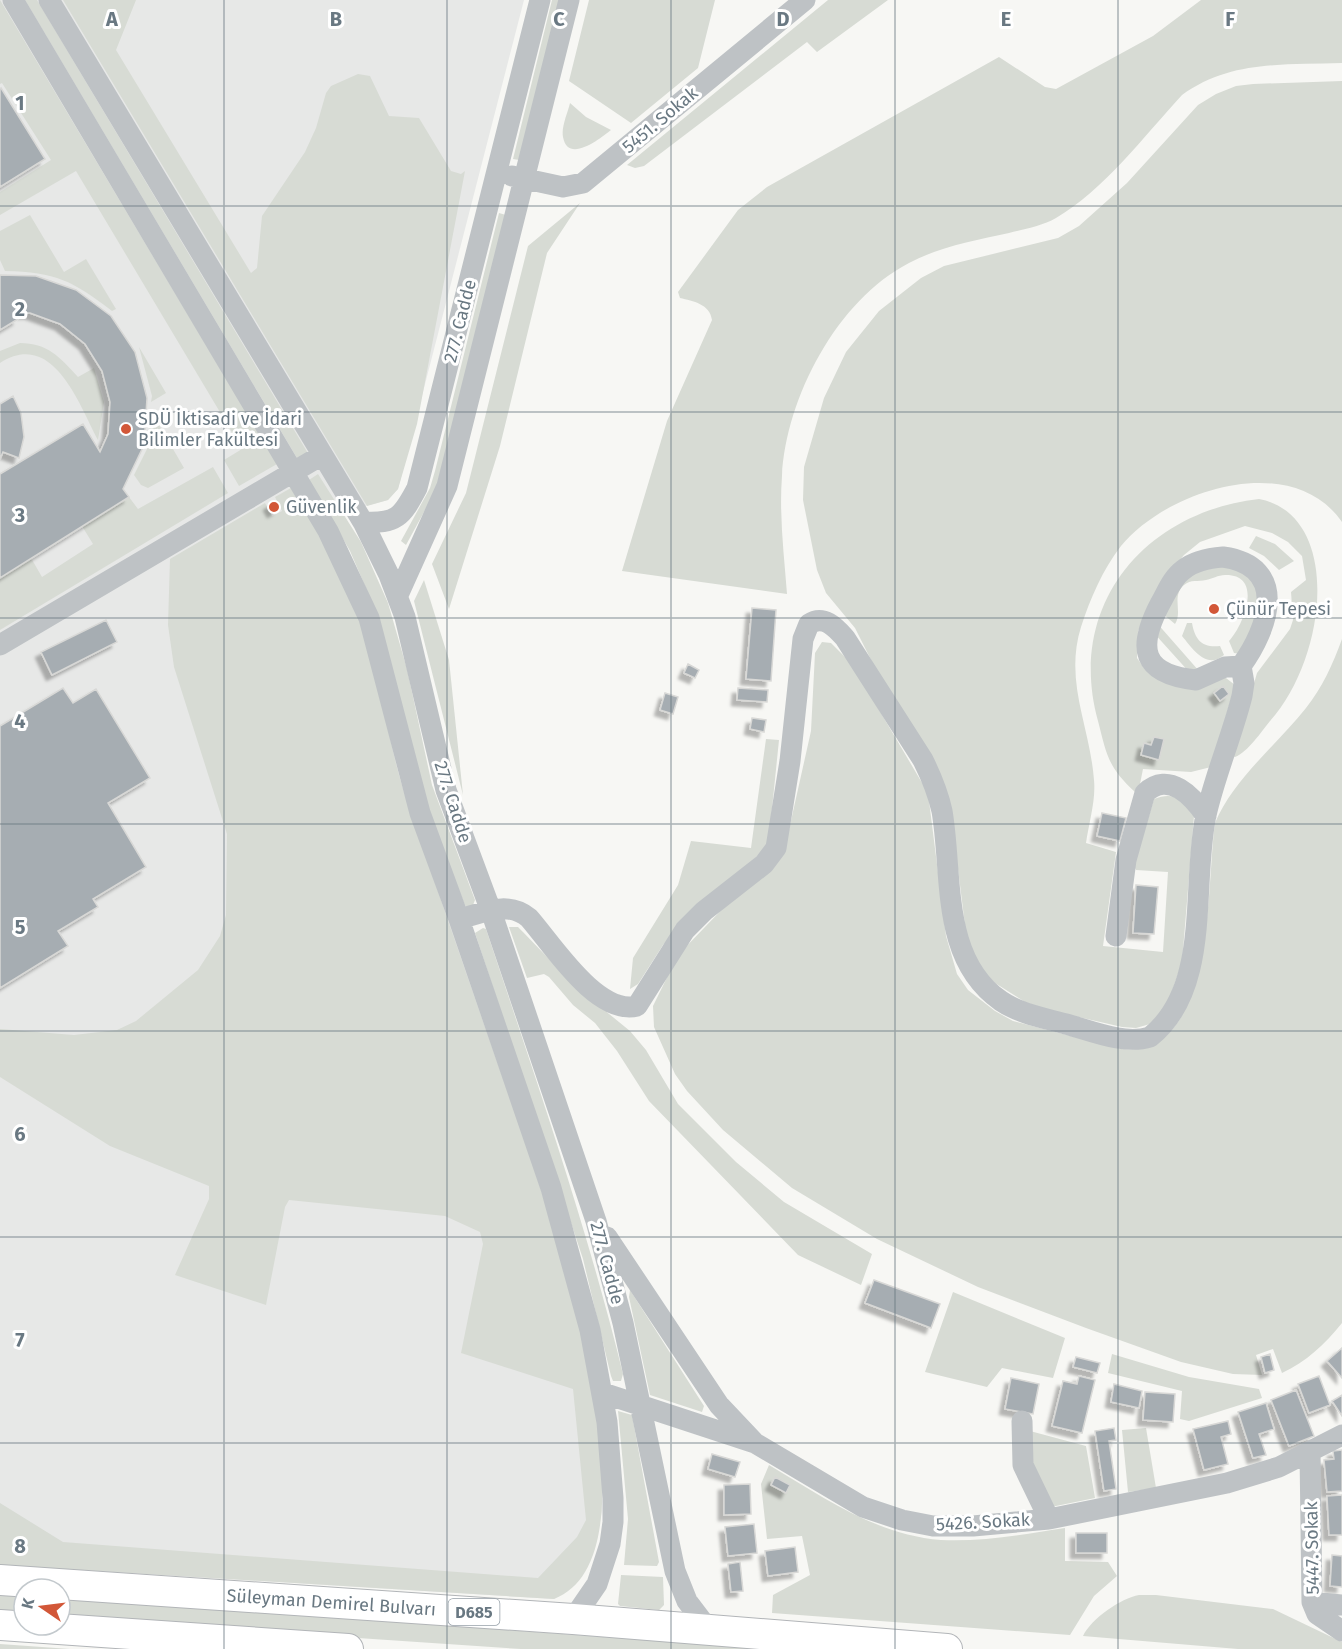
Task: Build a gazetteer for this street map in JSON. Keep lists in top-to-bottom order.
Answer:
{
  "streets": {
    "highway": ["Süleyman Demirel Bulvarı", "D685"],
    "street": [
      "5451. Sokak",
      "277. Cadde",
      "5426. Sokak",
      "5447. Sokak"
    ]
  },
  "crossings": [
    ["5451. Sokak", "277. Cadde"],
    ["277. Cadde", "5426. Sokak"],
    ["277. Cadde", "Süleyman Demirel Bulvarı"],
    ["5426. Sokak", "5447. Sokak"]
  ],
  "places": ["SDÜ İktisadi ve İdari Bilimler Fakültesi", "Güvenlik", "Çünür Tepesi"],
  "north": "left",
  "grid": {
    "columns": [
      "A",
      "B",
      "C",
      "D",
      "E",
      "F"
    ],
    "rows": [
      "1",
      "2",
      "3",
      "4",
      "5",
      "6",
      "7",
      "8"
    ]
  }
}
